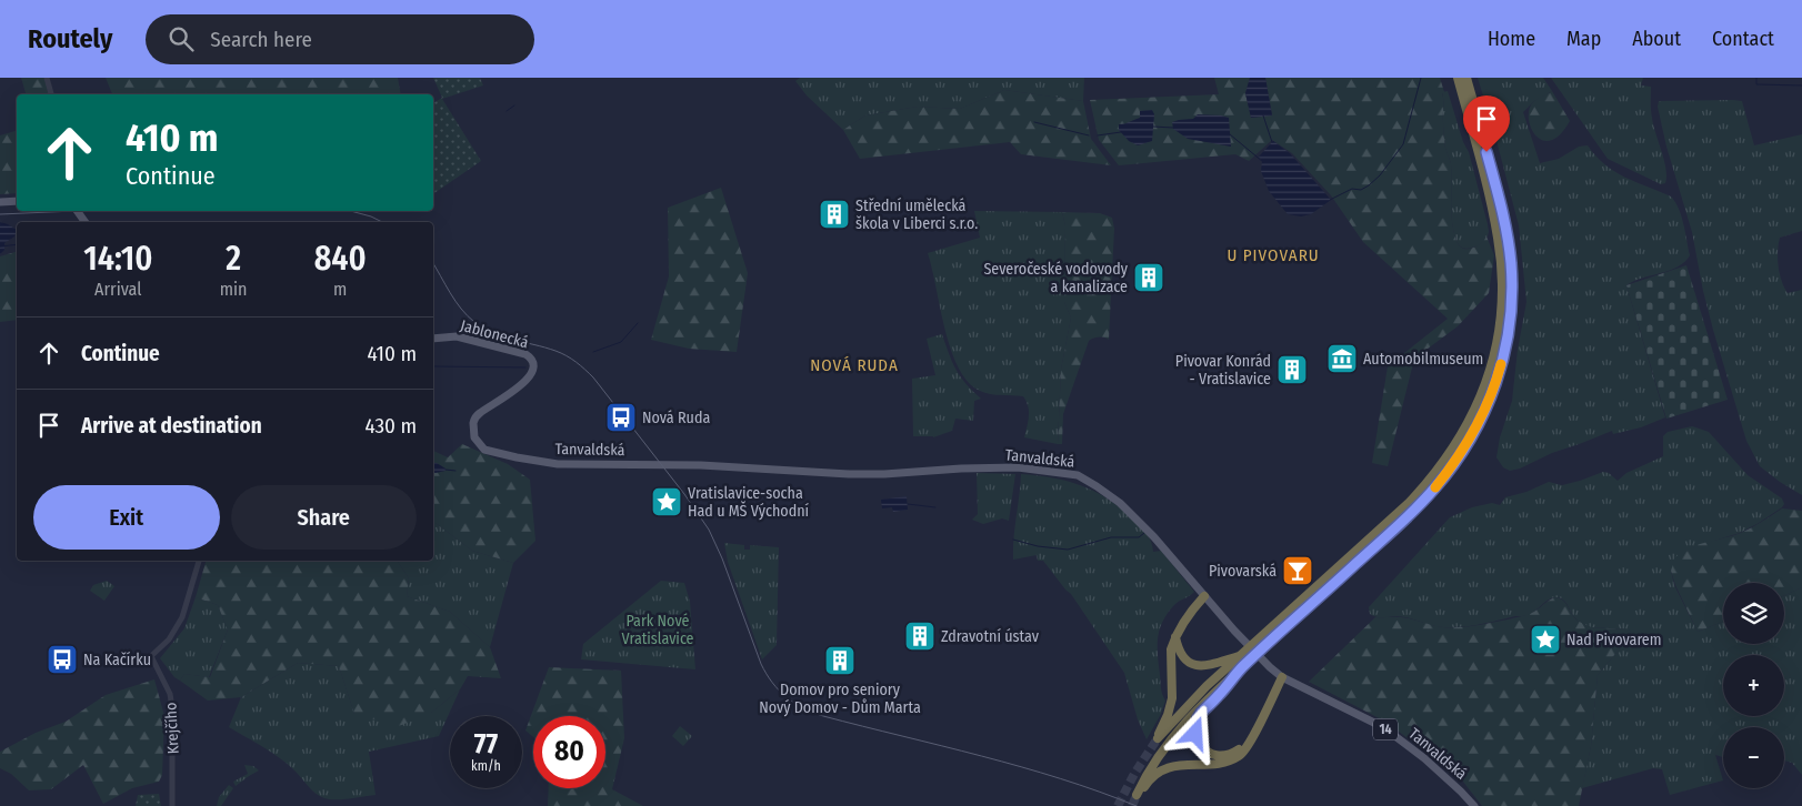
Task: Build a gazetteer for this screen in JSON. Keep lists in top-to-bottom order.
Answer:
{
  "streets": {
    "main road": ["Jablonecká", "Tanvaldská", "14"],
    "street": ["Krejčího"]
  },
  "crossings": [
    ["Jablonecká", "Tanvaldská"]
  ],
  "districts": ["U PIVOVARU", "NOVÁ RUDA"],
  "parks": ["Park Nové Vratislavice"],
  "places": {
    "building": [
      "Střední umělecká škola v Liberci s.r.o.",
      "Severočeské vodovody a kanalizace",
      "Pivovar Konrád - Vratislavice",
      "Zdravotní ústav",
      "Domov pro seniory Nový Domov - Dům Marta"
    ],
    "museum": ["Automobilmuseum"],
    "bus stop": ["Nová Ruda", "Na Kačírku"],
    "place": ["Vratislavice-socha Had u MŠ Východní", "Nad Pivovarem"],
    "bar": ["Pivovarská"]
  },
  "page": {
    "header": "Routely",
    "search": "Search here",
    "nav": [
      "Home",
      "Map",
      "About",
      "Contact"
    ],
    "turn": ["410 m", "Continue"],
    "eta": [
      "14:10",
      "Arrival",
      "2",
      "min",
      "840",
      "m"
    ],
    "list": [
      {
        "name": "Continue",
        "value": "410 m"
      },
      {
        "name": "Arrive at destination",
        "value": "430 m"
      }
    ],
    "buttons": ["Exit", "Share"],
    "map_buttons": ["+", "−"],
    "speed": "77 km/h",
    "limit": "80"
  }
}
